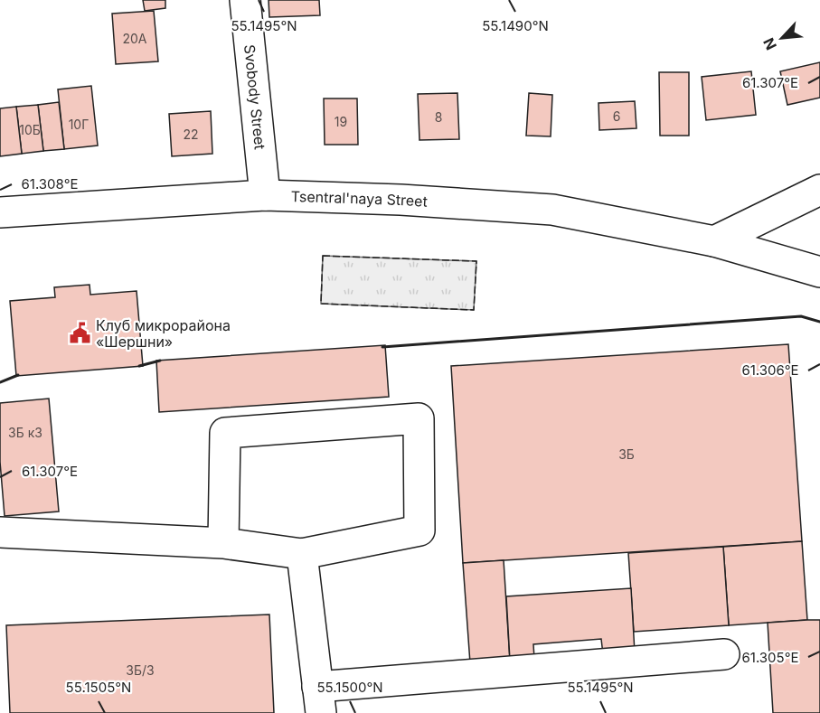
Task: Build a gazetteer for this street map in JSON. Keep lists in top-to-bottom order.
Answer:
{
  "streets": {
    "street": ["Svobody Street", "Tsentral'naya Street"]
  },
  "crossings": [
    ["Svobody Street", "Tsentral'naya Street"]
  ],
  "places": {
    "public building": ["Клуб микрорайона «Шершни»"]
  },
  "house_numbers": [
    "20А",
    "6",
    "8",
    "19",
    "10Г",
    "10Б",
    "22",
    "3Б к3",
    "3Б",
    "3Б/3"
  ],
  "north": "bottom left",
  "coordinates": [
    "55.1495°N",
    "55.1490°N",
    "61.307°E",
    "61.308°E",
    "61.306°E",
    "61.305°E",
    "55.1505°N",
    "55.1500°N"
  ]
}
